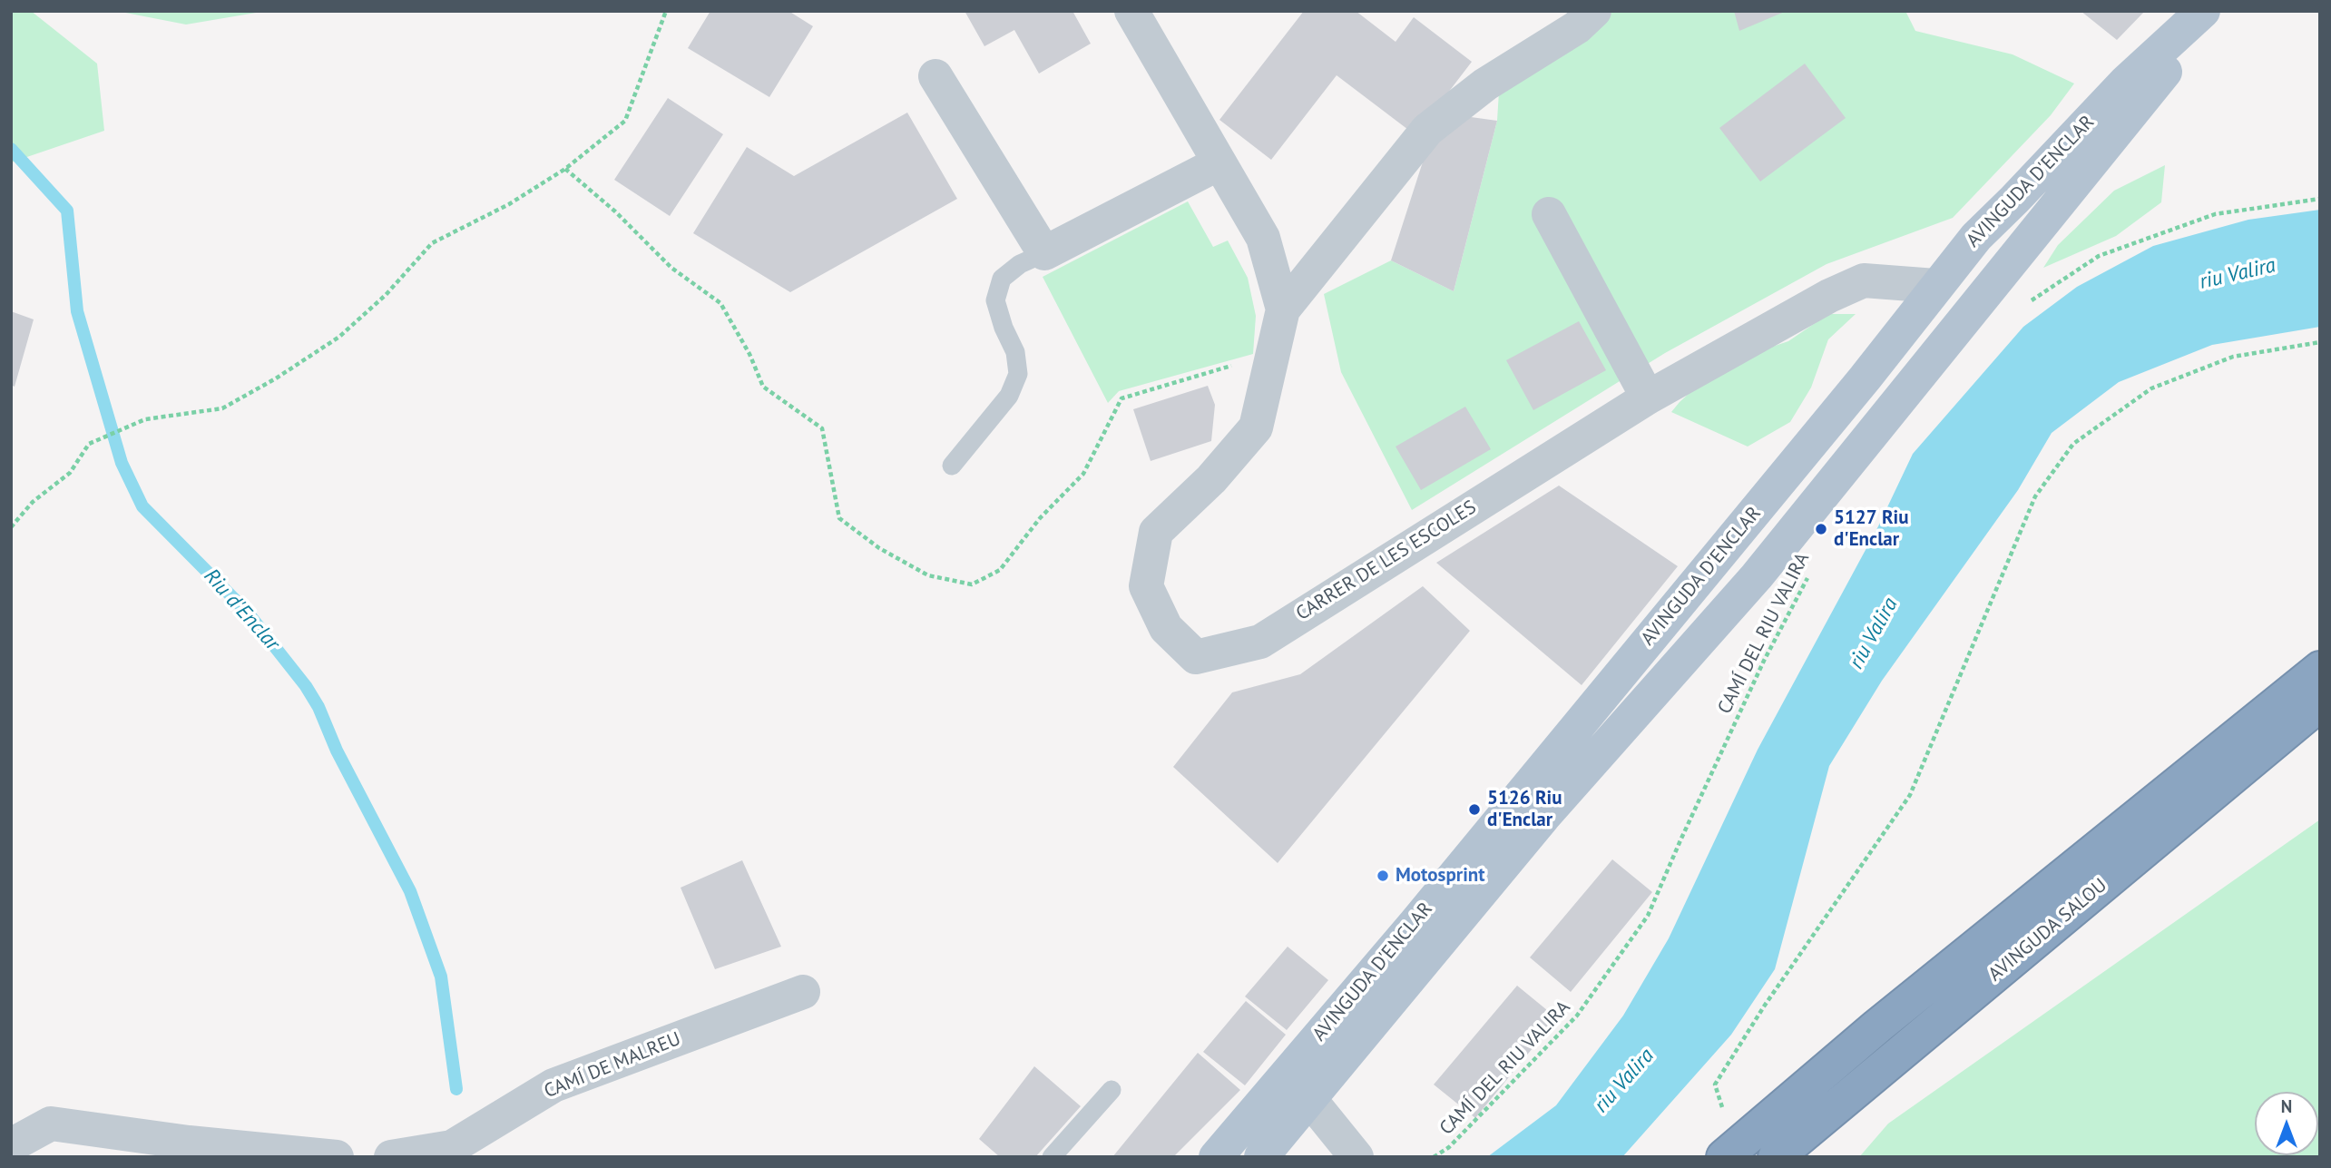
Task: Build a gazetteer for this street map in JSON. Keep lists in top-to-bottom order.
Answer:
{
  "streets": {
    "highway": ["AVINGUDA SALOU"],
    "main road": ["AVINGUDA D'ENCLAR"],
    "street": ["CARRER DE LES ESCOLES", "CAMÍ DE MALREU"],
    "path": ["CAMÍ DEL RIU VALIRA"]
  },
  "crossings": [
    ["AVINGUDA D'ENCLAR", "CARRER DE LES ESCOLES"]
  ],
  "water": ["riu Valira", "Riu d'Enclar"],
  "places": ["5127 Riu d'Enclar", "5126 Riu d'Enclar", "Motosprint"],
  "north": "top"
}
